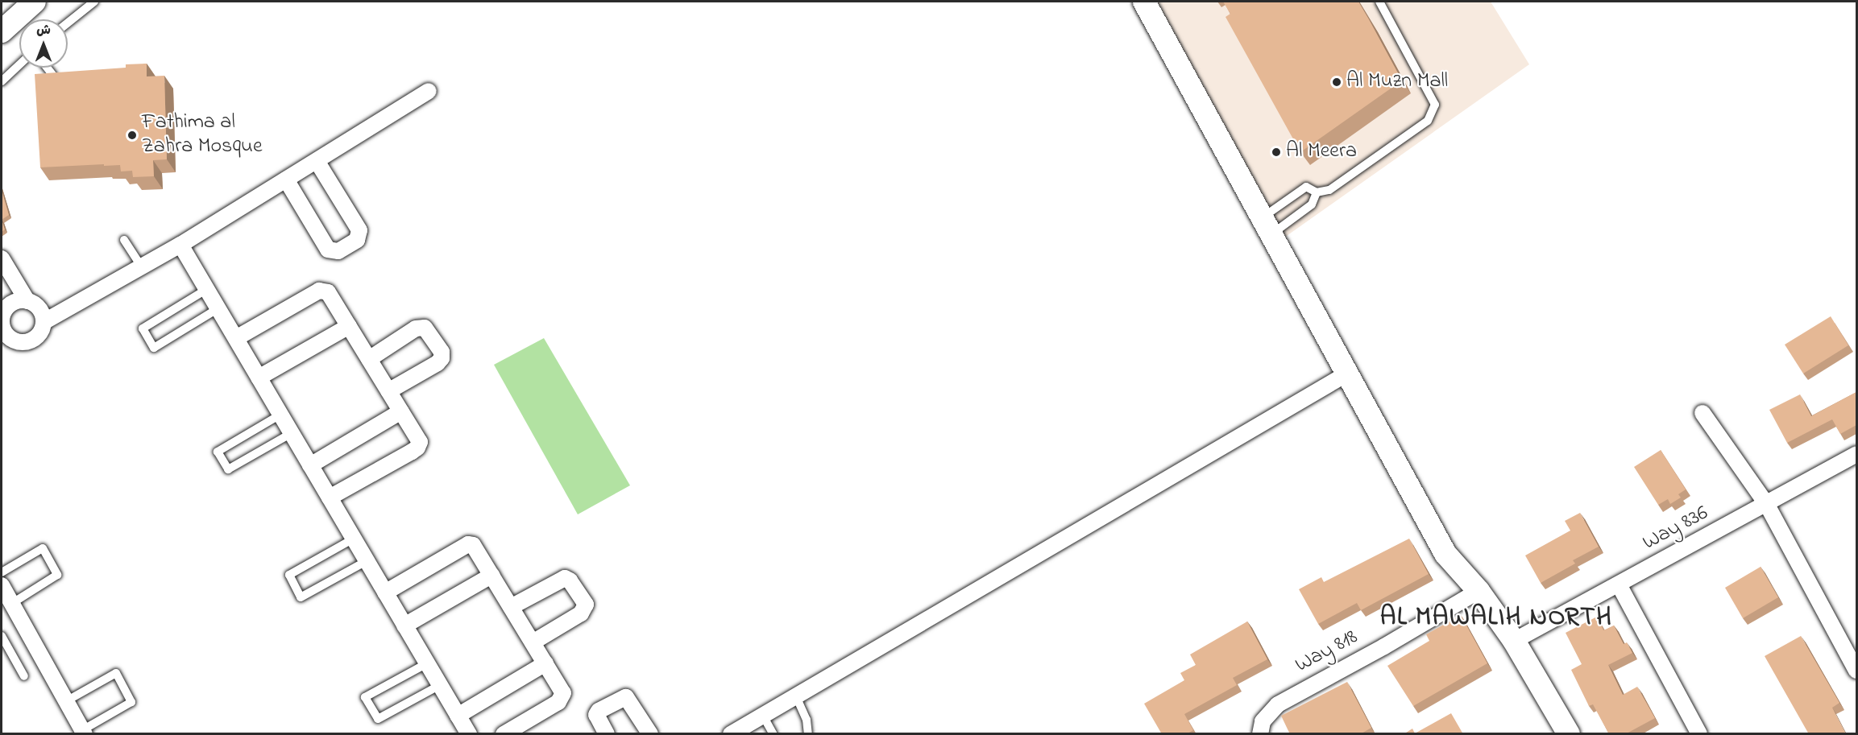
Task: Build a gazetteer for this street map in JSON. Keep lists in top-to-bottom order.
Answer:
{
  "streets": {
    "street": ["Way 836", "Way 818"]
  },
  "districts": ["AL MAWALIH NORTH"],
  "places": ["Al Muzn Mall", "Fathima al Zahra Mosque", "Al Meera"],
  "north": "top"
}
